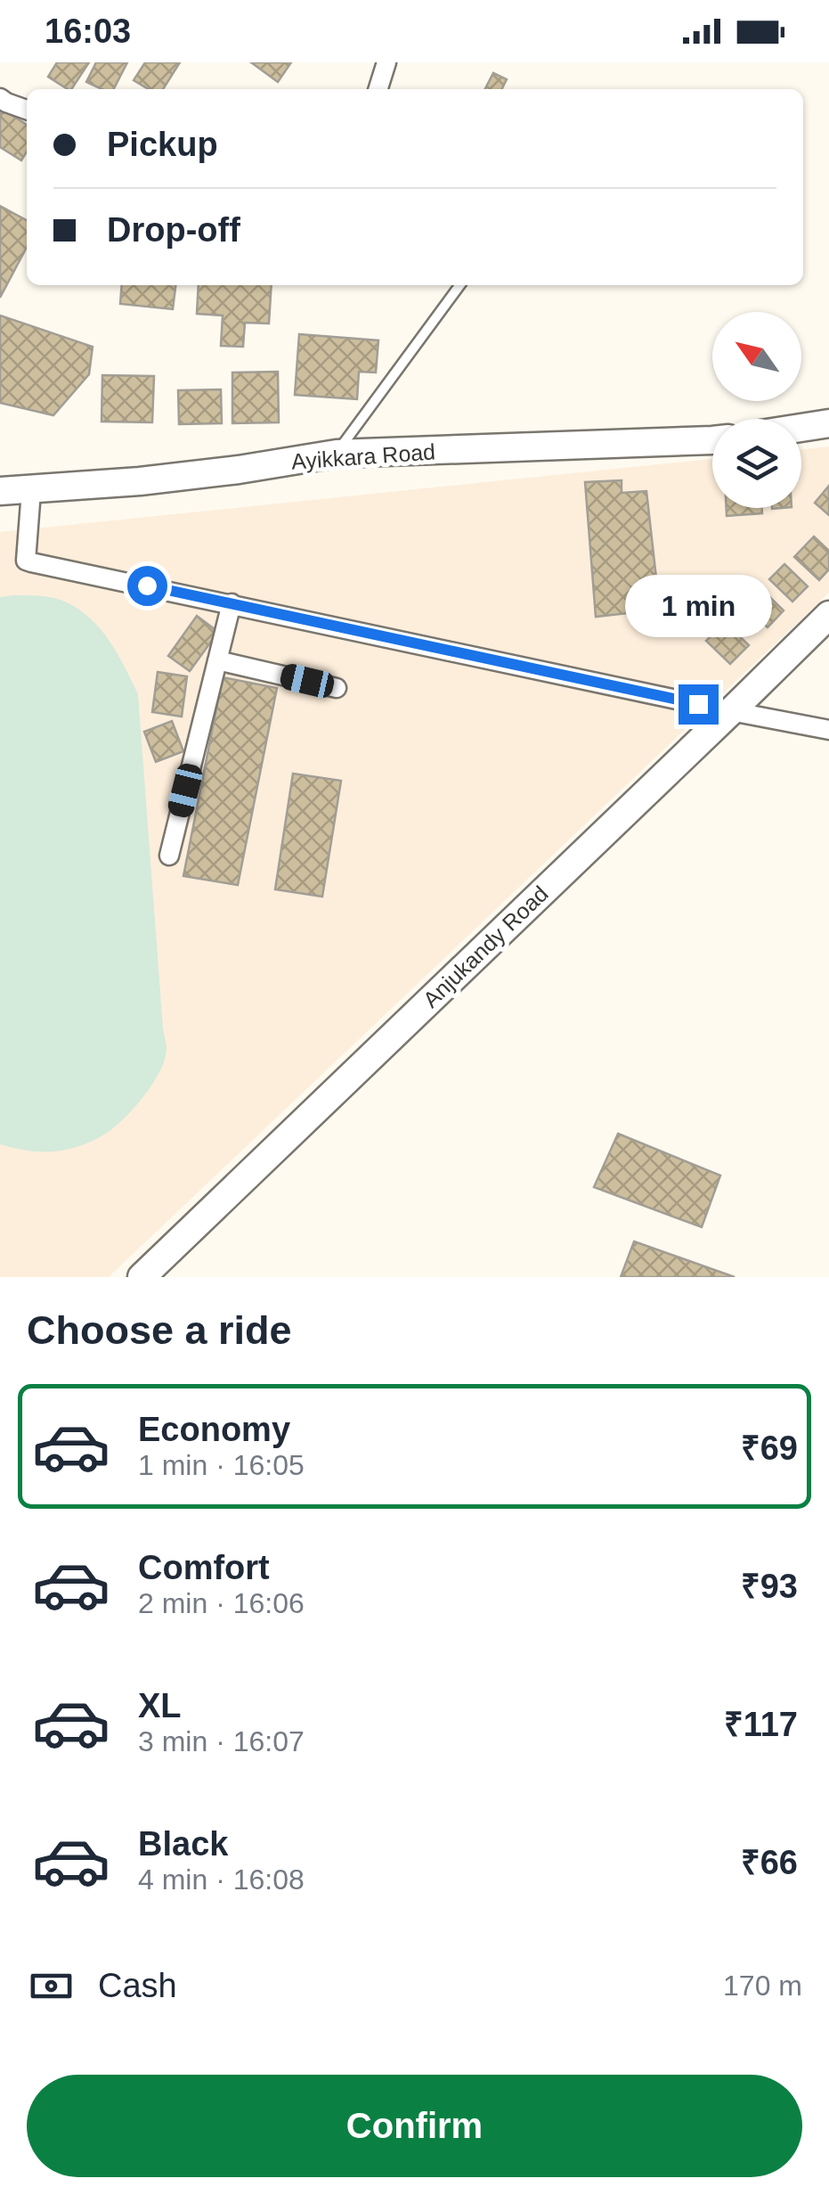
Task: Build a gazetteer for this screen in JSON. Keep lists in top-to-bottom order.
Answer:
{
  "streets": {
    "street": ["Ayikkara Road", "Anjukandy Road"]
  },
  "north": "top left",
  "page": {
    "status": "16:03",
    "banner": ["Pickup", "Drop-off"],
    "bubble": "1 min",
    "heading": "Choose a ride",
    "list": [
      {
        "name": "Economy",
        "note": "1 min · 16:05",
        "value": "₹69"
      },
      {
        "name": "Comfort",
        "note": "2 min · 16:06",
        "value": "₹93"
      },
      {
        "name": "XL",
        "note": "3 min · 16:07",
        "value": "₹117"
      },
      {
        "name": "Black",
        "note": "4 min · 16:08",
        "value": "₹66"
      }
    ],
    "pay": ["Cash", "170 m"],
    "buttons": "Confirm"
  }
}
